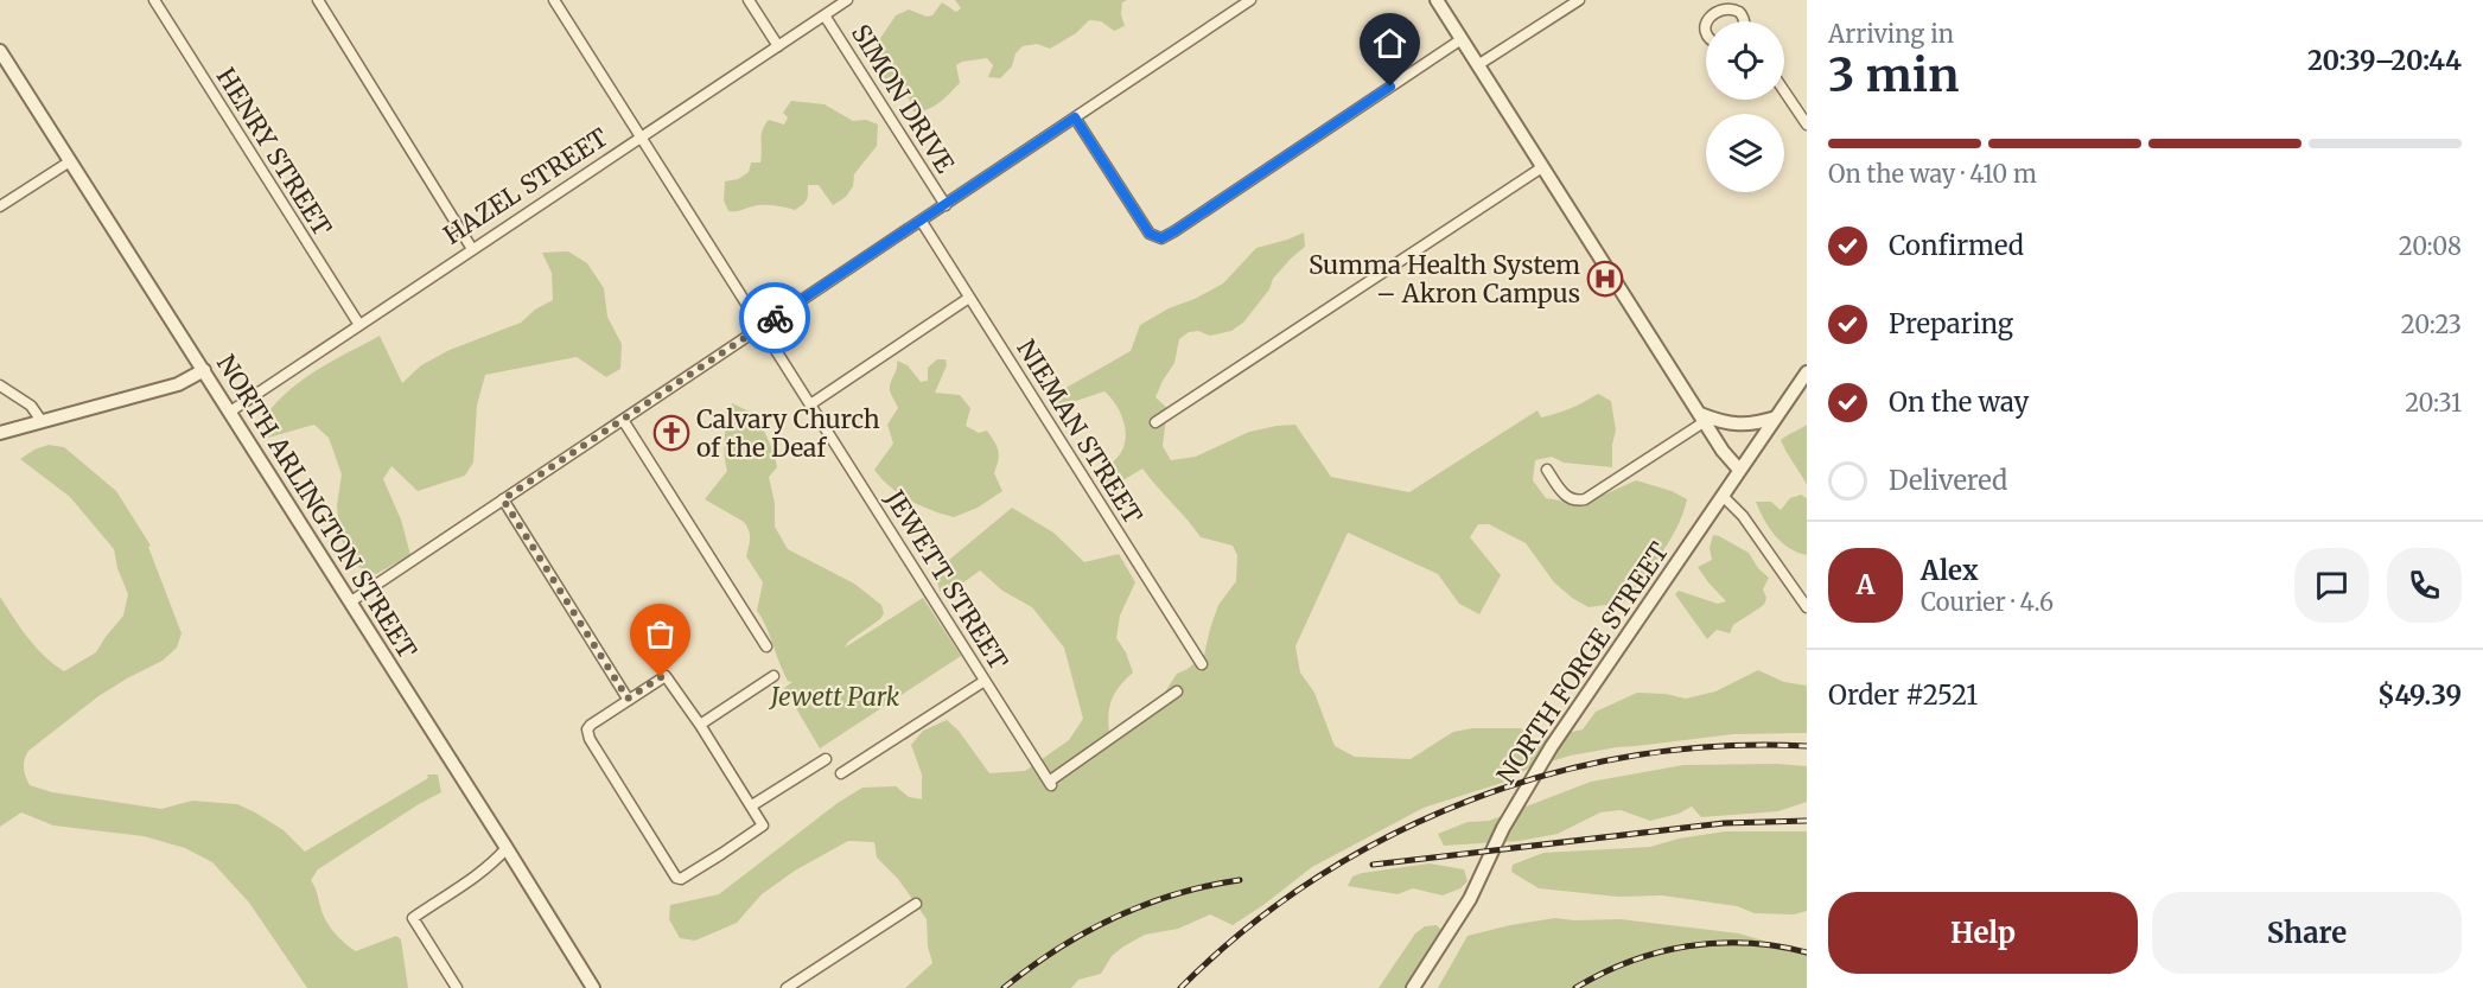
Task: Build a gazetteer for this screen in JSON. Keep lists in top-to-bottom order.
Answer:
{
  "streets": {
    "street": [
      "SIMON DRIVE",
      "HENRY STREET",
      "HAZEL STREET",
      "NIEMAN STREET",
      "NORTH ARLINGTON STREET",
      "JEWETT STREET",
      "NORTH FORGE STREET"
    ]
  },
  "crossings": [
    ["SIMON DRIVE", "HAZEL STREET"],
    ["HENRY STREET", "HAZEL STREET"],
    ["HAZEL STREET", "NORTH ARLINGTON STREET"],
    ["HAZEL STREET", "JEWETT STREET"]
  ],
  "parks": ["Jewett Park"],
  "places": {
    "hospital": ["Summa Health System – Akron Campus"],
    "church": ["Calvary Church of the Deaf"]
  },
  "page": {
    "heading": ["3 min", "Arriving in", "20:39–20:44"],
    "panel": [
      "Alex",
      "Courier · 4.6",
      "Order #2521",
      "$49.39"
    ],
    "bar": "On the way · 410 m",
    "list": [
      ["Confirmed", "20:08"],
      ["Preparing", "20:23"],
      ["On the way", "20:31"],
      "Delivered"
    ],
    "round": "A",
    "buttons": ["Help", "Share"]
  }
}
